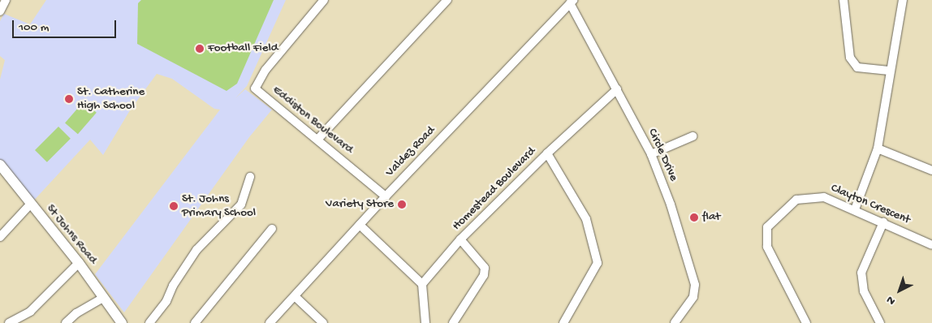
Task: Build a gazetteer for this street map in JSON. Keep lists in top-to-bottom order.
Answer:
{
  "streets": {
    "main road": ["St Johns Road"],
    "street": [
      "Eddiston Boulevard",
      "Valdez Road",
      "Circle Drive",
      "Homestead Boulevard",
      "Clayton Crescent"
    ]
  },
  "crossings": [
    ["Eddiston Boulevard", "Valdez Road"],
    ["Valdez Road", "Circle Drive"],
    ["Circle Drive", "Homestead Boulevard"]
  ],
  "places": [
    "Football Field",
    "St. Catherine High School",
    "Variety Store",
    "St. Johns Primary School",
    "flat"
  ],
  "scale_bar": "100 m",
  "north": "bottom left"
}
